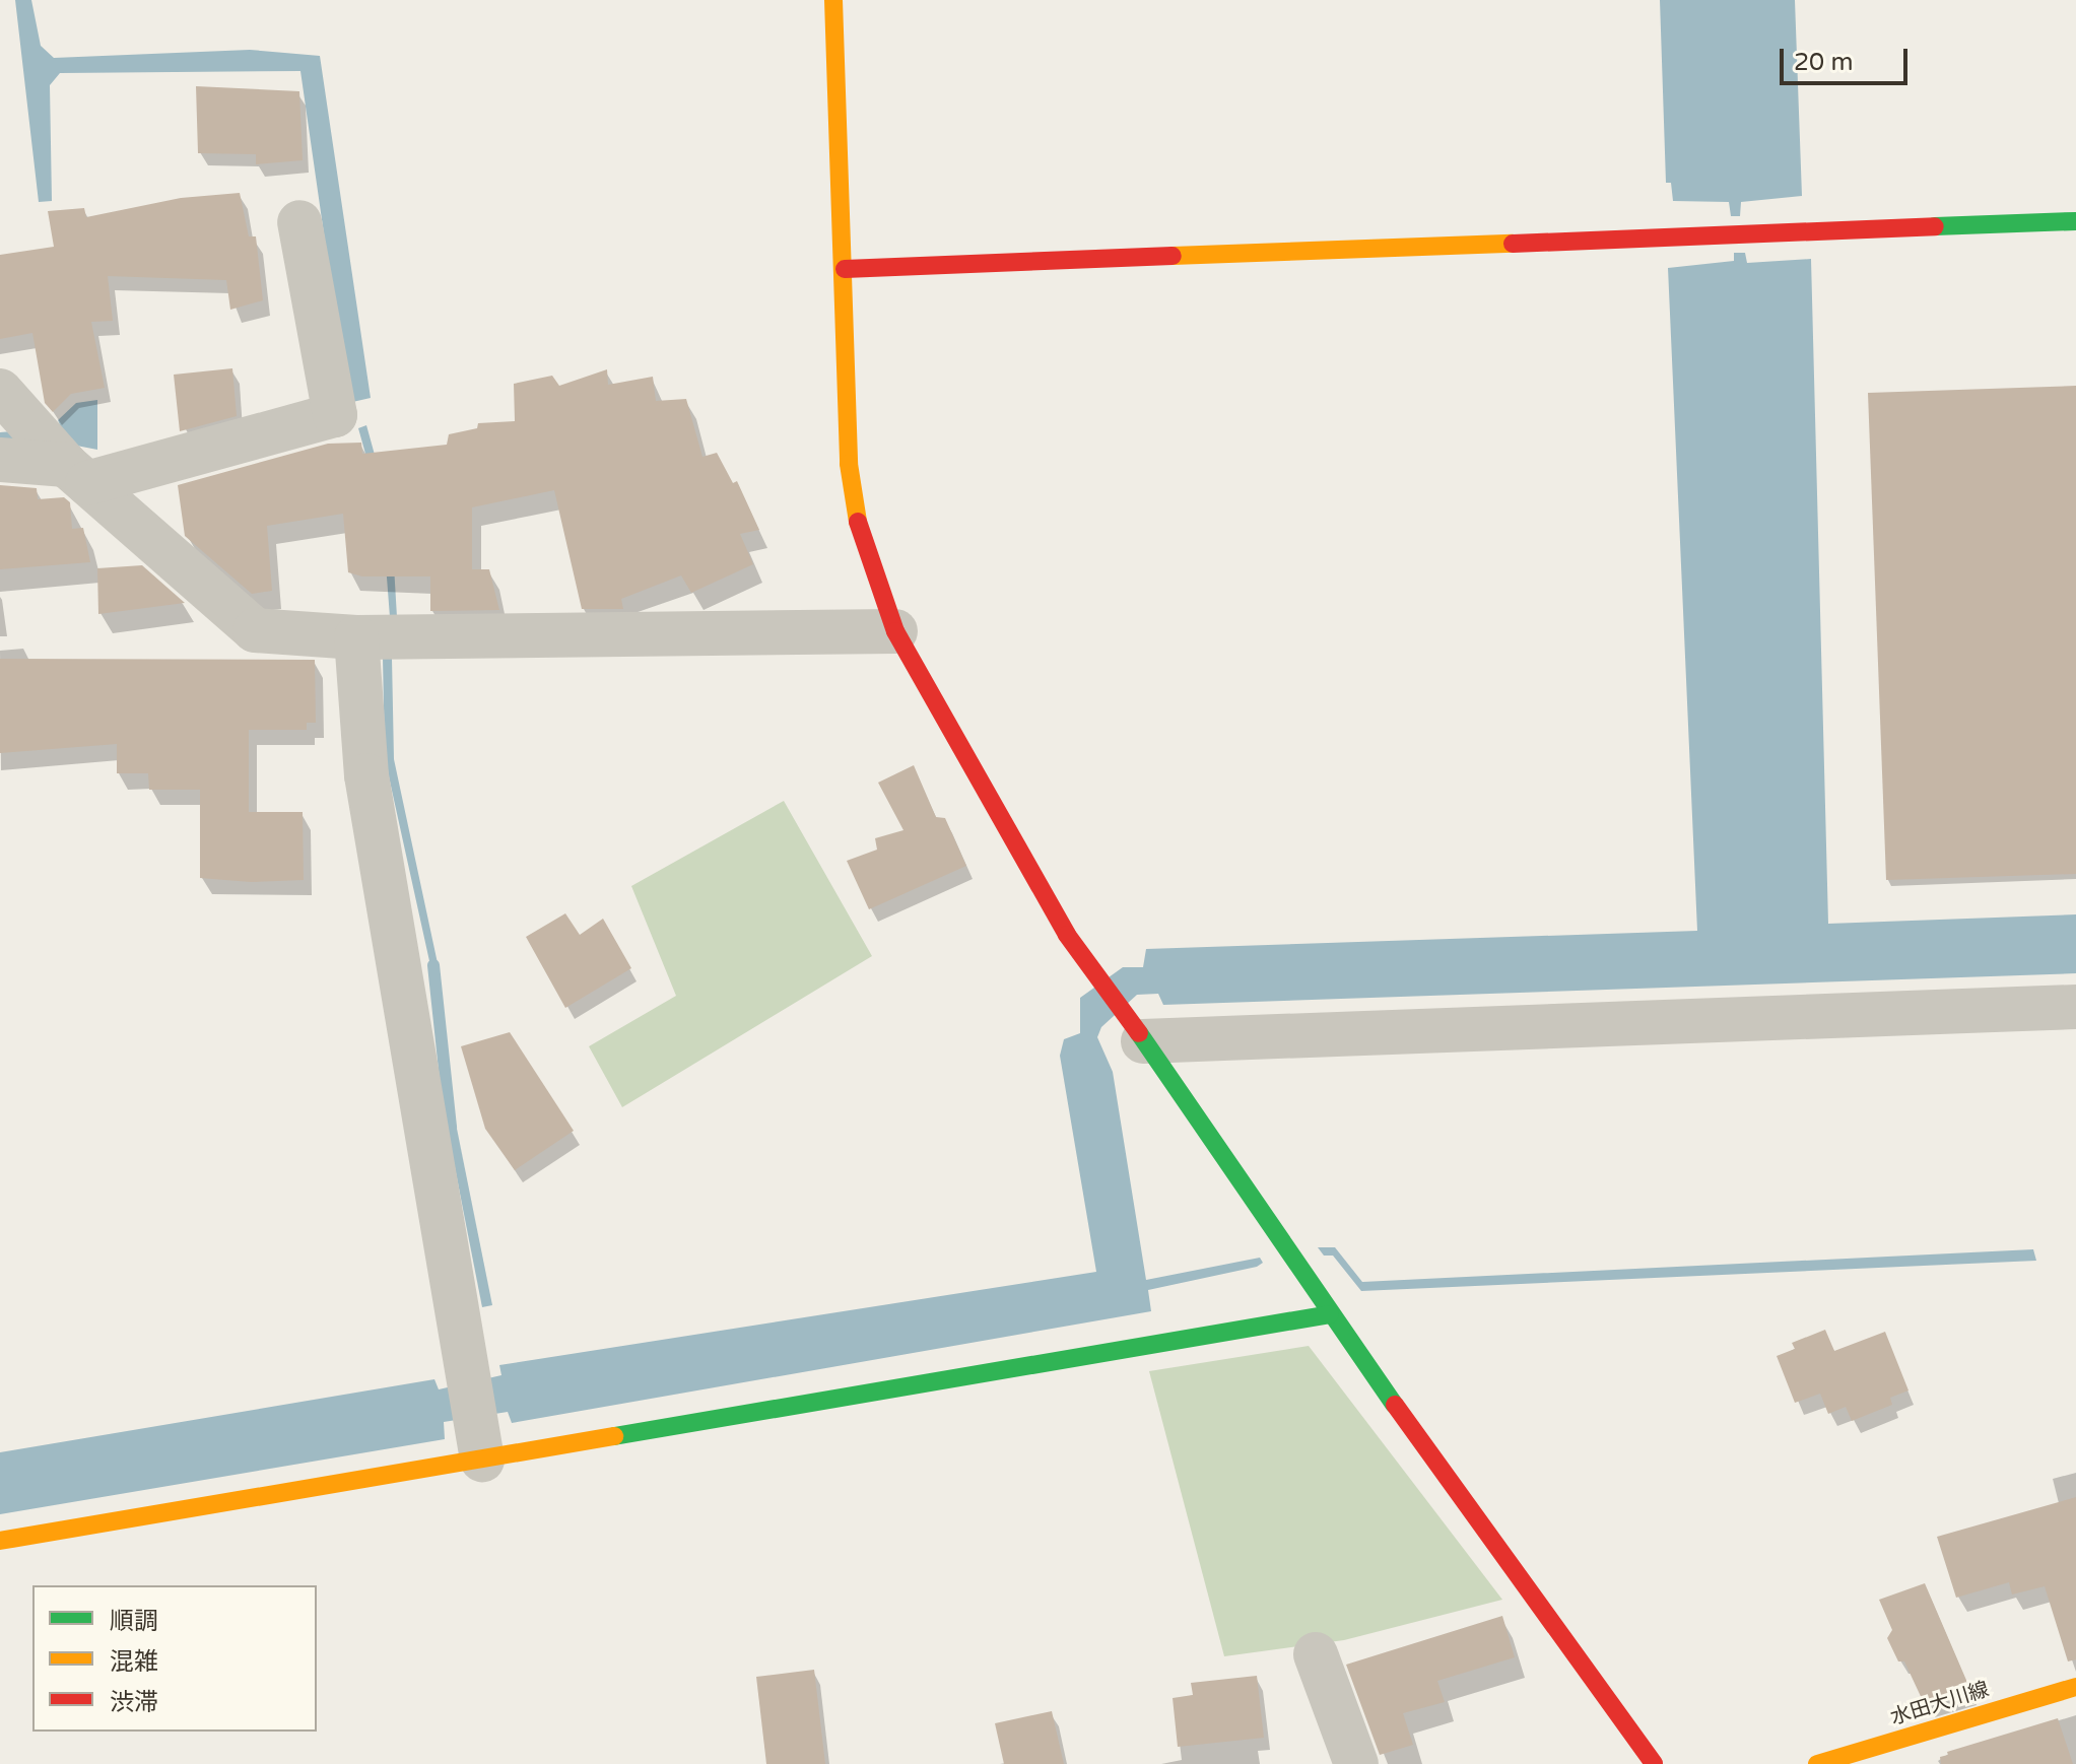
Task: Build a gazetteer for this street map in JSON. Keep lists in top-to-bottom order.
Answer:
{
  "streets": {
    "street": ["水田大川線"]
  },
  "legend": ["順調", "混雑", "渋滞"],
  "scale_bar": "20 m"
}
